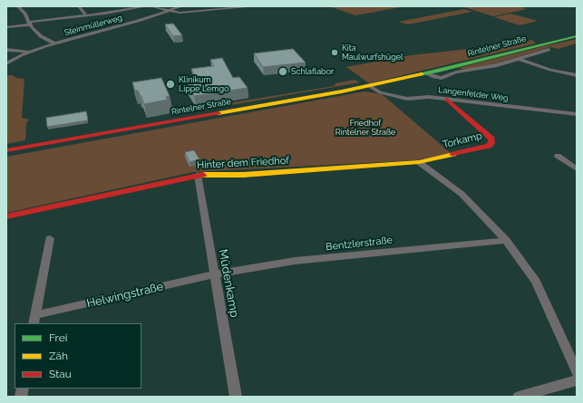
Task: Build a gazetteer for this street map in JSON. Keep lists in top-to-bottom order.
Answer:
{
  "streets": {
    "main road": ["Rintelner Straße", "Torkamp", "Hinter dem Friedhof"],
    "street": [
      "Steinmüllerweg",
      "Langenfelder Weg",
      "Bentzlerstraße",
      "Müdenkamp",
      "Helwingstraße"
    ]
  },
  "crossings": [
    ["Rintelner Straße", "Langenfelder Weg"],
    ["Langenfelder Weg", "Torkamp"],
    ["Torkamp", "Hinter dem Friedhof"],
    ["Hinter dem Friedhof", "Müdenkamp"],
    ["Bentzlerstraße", "Müdenkamp"],
    ["Bentzlerstraße", "Helwingstraße"],
    ["Müdenkamp", "Helwingstraße"]
  ],
  "parks": ["Friedhof Rintelner Straße"],
  "places": ["Kita Maulwurfshügel", "Schlaflabor", "Klinikum Lippe Lemgo"],
  "legend": ["Frei", "Zäh", "Stau"]
}
